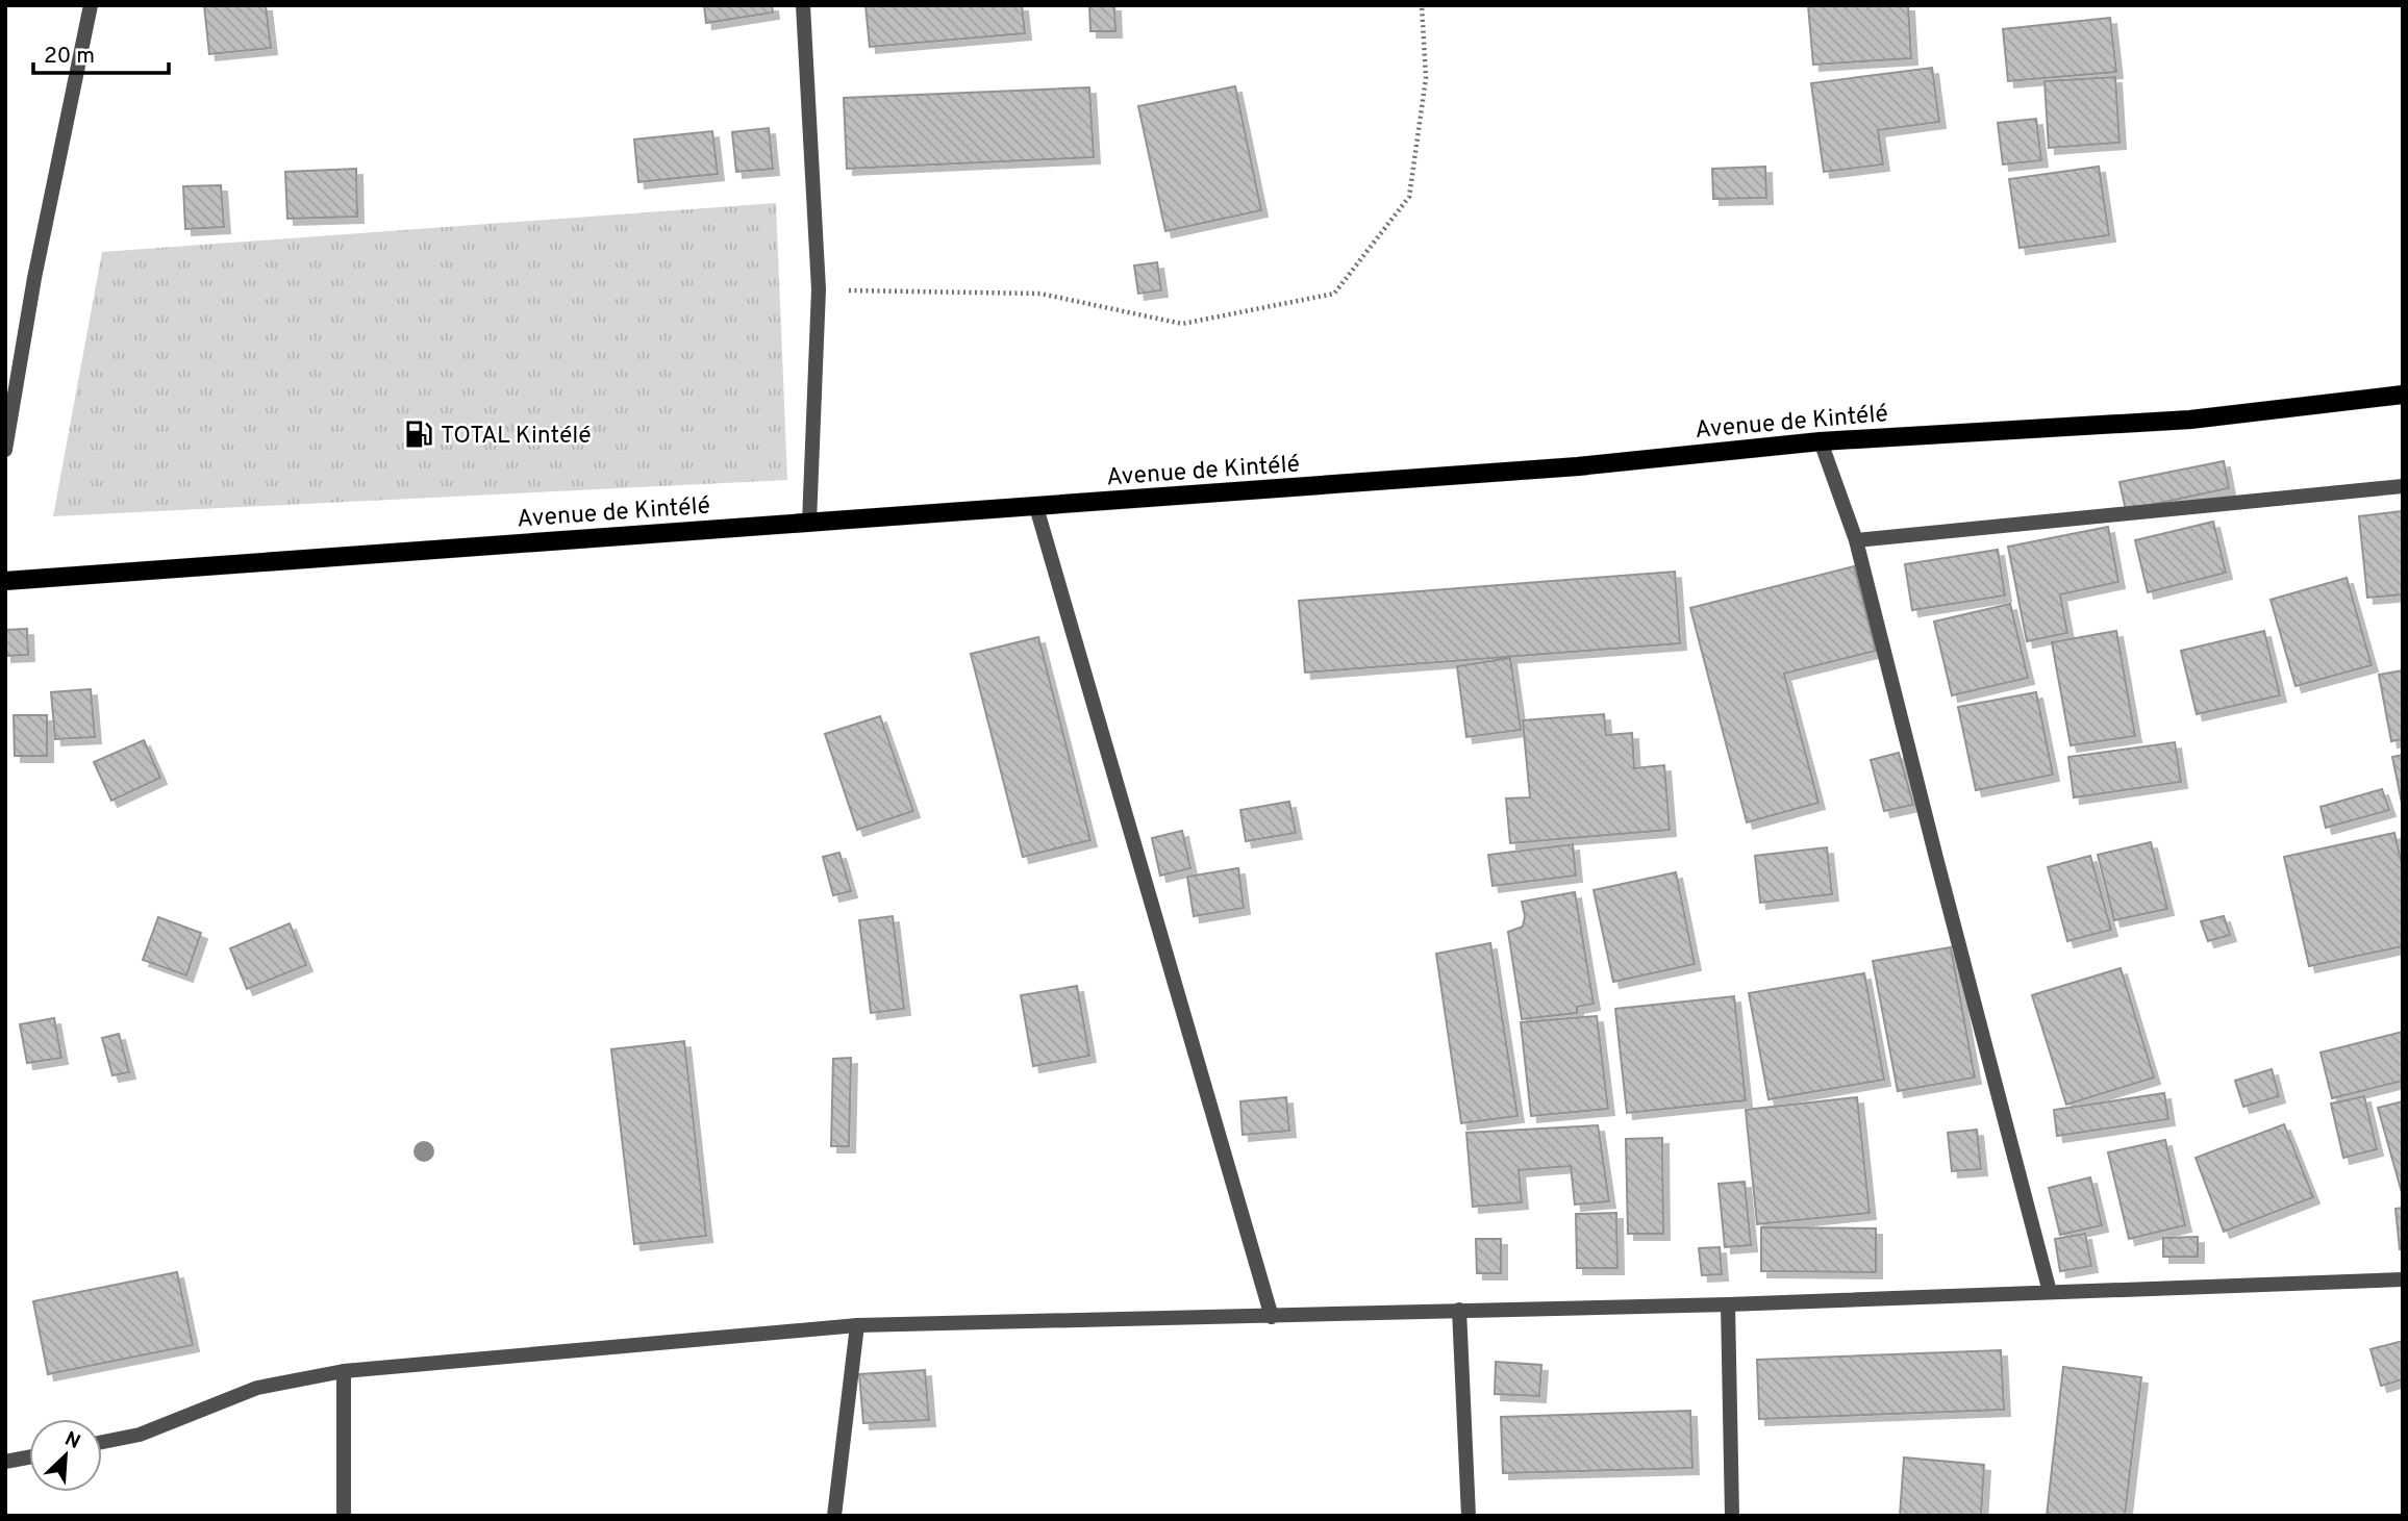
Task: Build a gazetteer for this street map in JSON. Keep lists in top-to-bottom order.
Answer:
{
  "streets": {
    "main road": ["Avenue de Kintélé"]
  },
  "places": {
    "fuel station": ["TOTAL Kintélé"]
  },
  "scale_bar": "20 m",
  "north": "top right"
}
